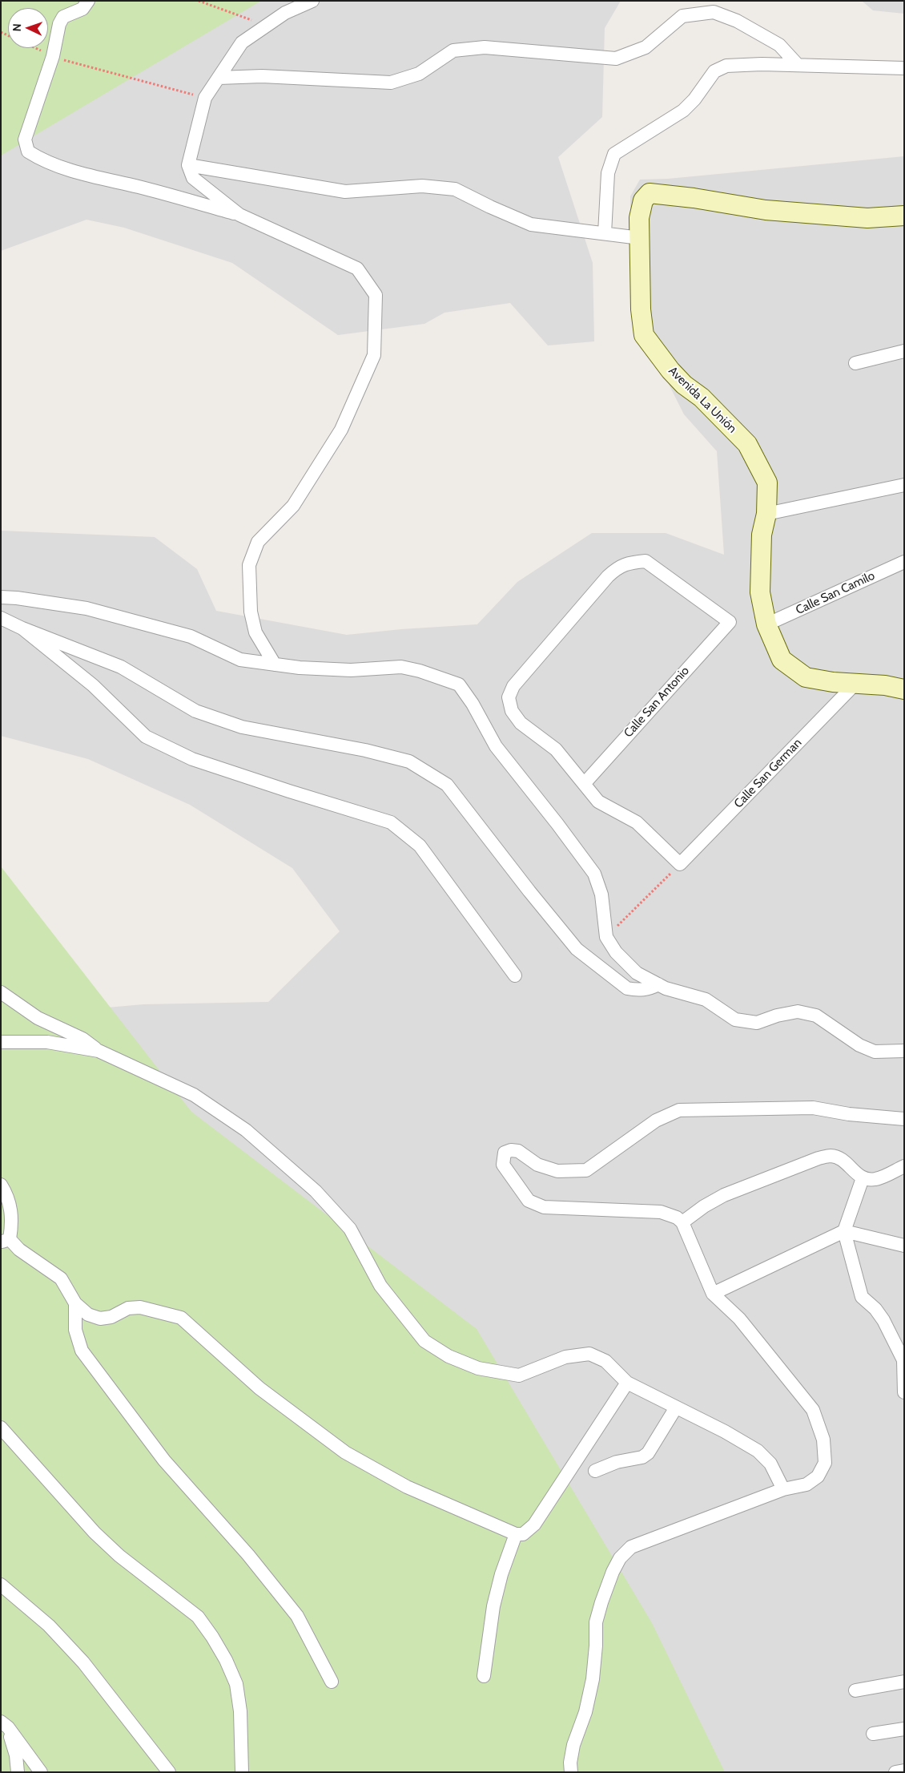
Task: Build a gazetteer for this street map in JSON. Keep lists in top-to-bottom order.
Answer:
{
  "streets": {
    "main road": ["Avenida La Unión"],
    "street": ["Calle San Camilo", "Calle San Antonio", "Calle San German"]
  },
  "crossings": [
    ["Avenida La Unión", "Calle San Camilo"],
    ["Avenida La Unión", "Calle San German"]
  ],
  "north": "left"
}
